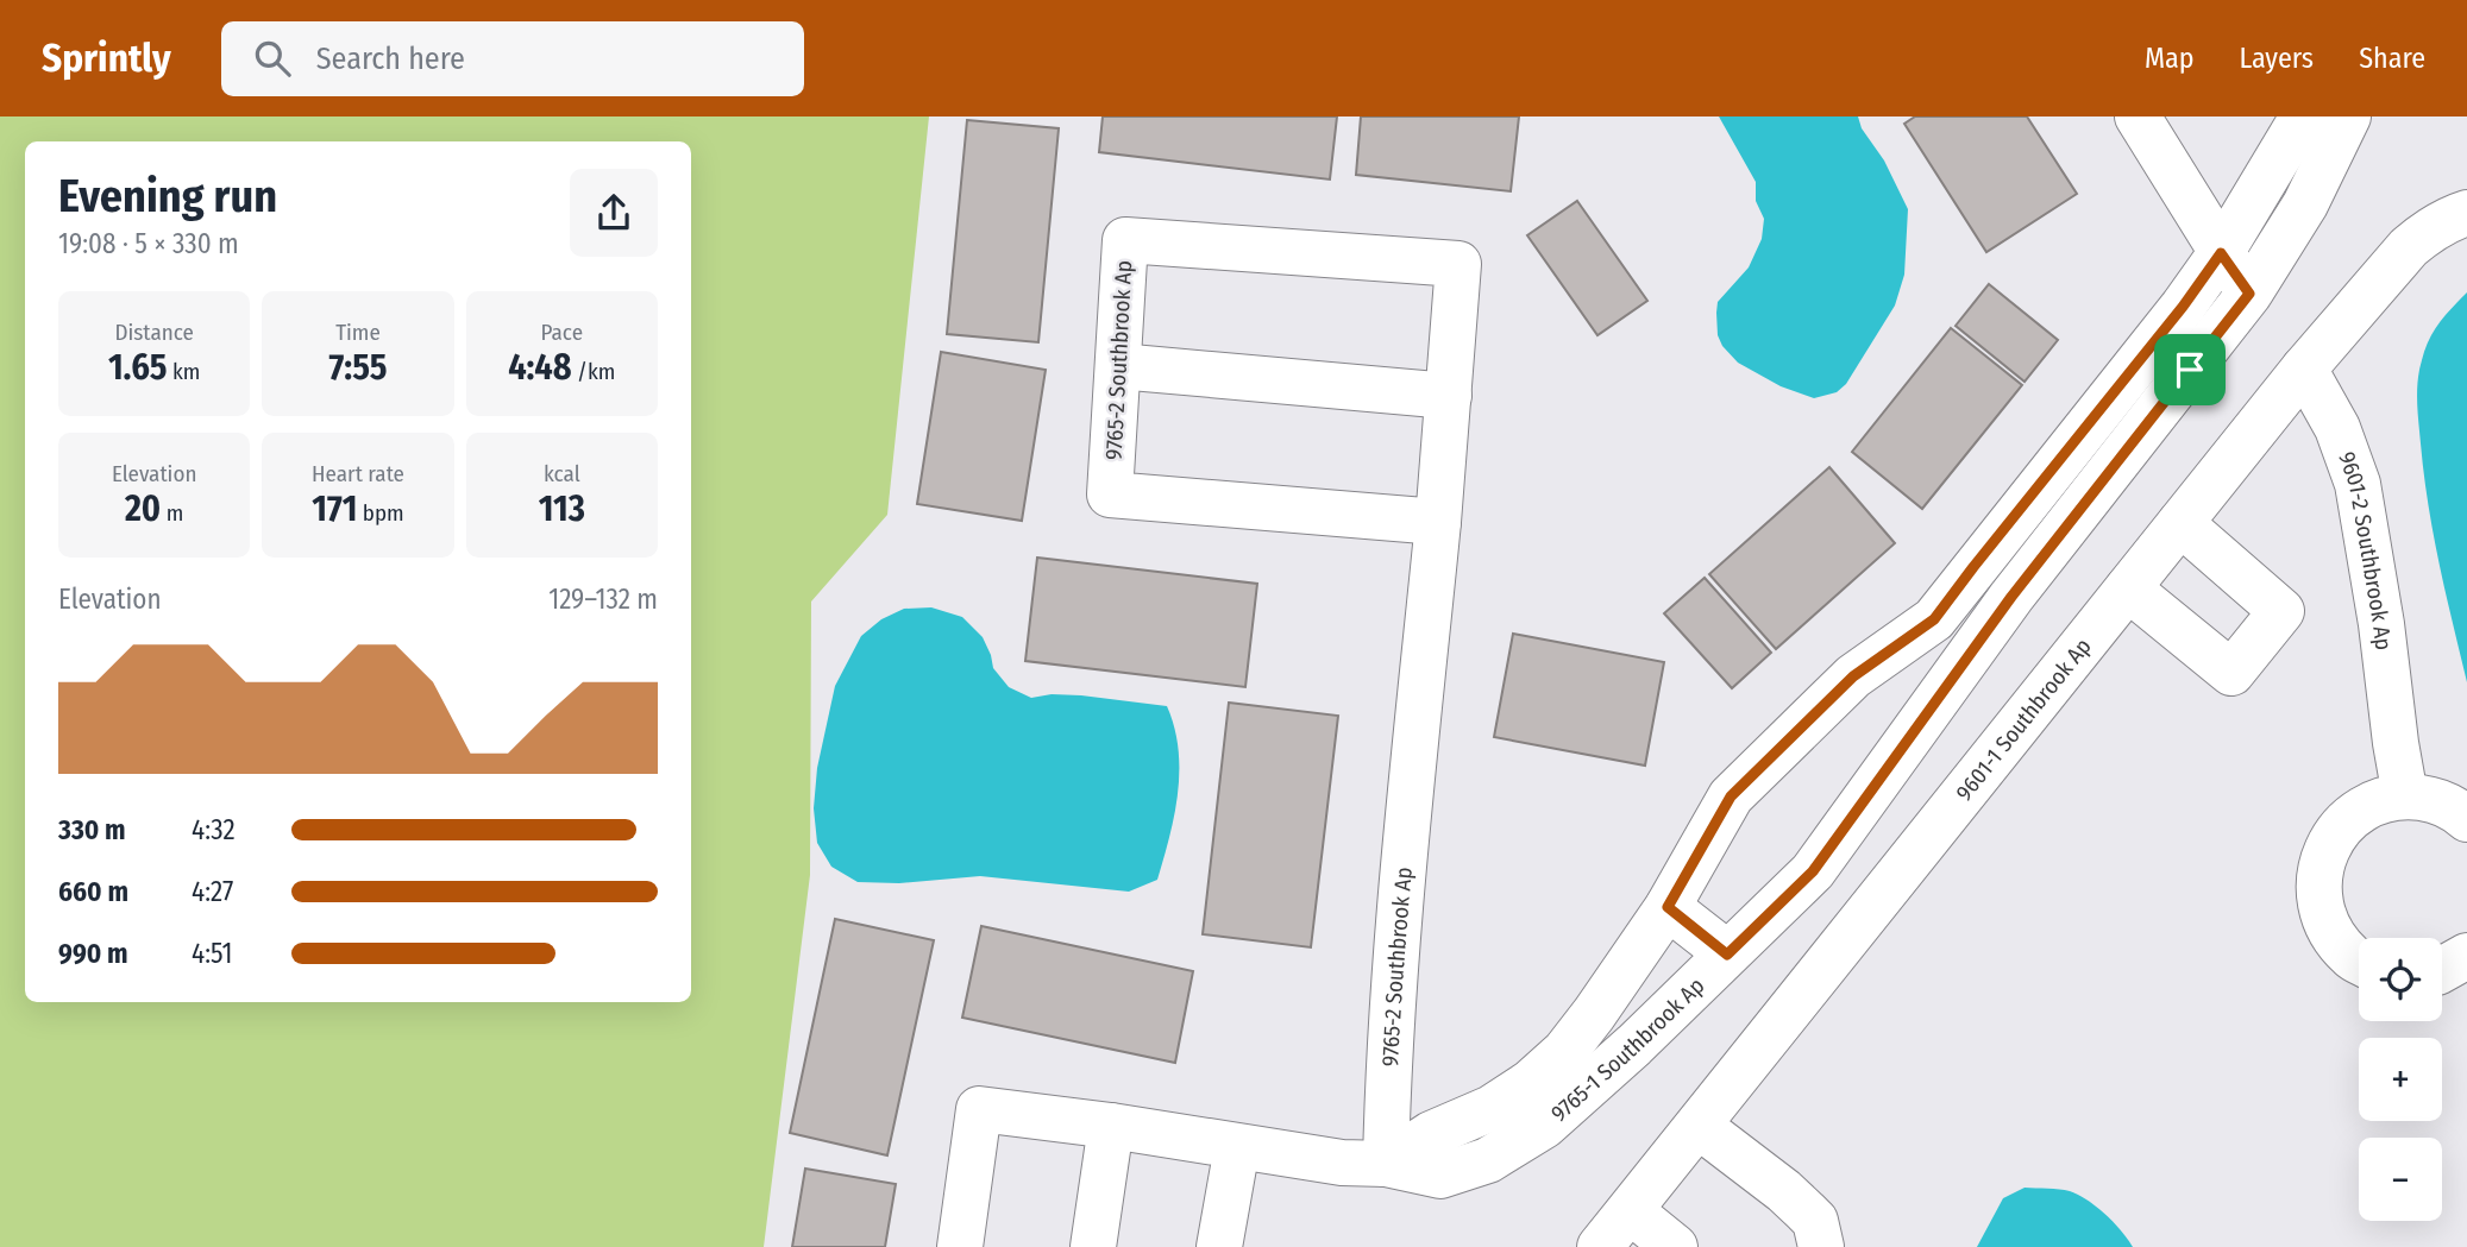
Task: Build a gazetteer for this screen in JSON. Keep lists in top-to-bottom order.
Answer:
{
  "streets": {
    "street": [
      "9765-2 Southbrook Ap",
      "9601-2 Southbrook Ap",
      "9601-1 Southbrook Ap",
      "9765-1 Southbrook Ap"
    ]
  },
  "crossings": [
    ["9765-2 Southbrook Ap", "9765-1 Southbrook Ap"],
    ["9601-2 Southbrook Ap", "9601-1 Southbrook Ap"]
  ],
  "page": {
    "header": "Sprintly",
    "search": "Search here",
    "nav": ["Map", "Layers", "Share"],
    "heading": ["Evening run", "19:08 · 5 × 330 m"],
    "stats": [
      ["Distance", "1.65 km"],
      ["Time", "7:55"],
      ["Pace", "4:48 /km"],
      ["Elevation", "20 m"],
      ["Heart rate", "171 bpm"],
      ["kcal", "113"]
    ],
    "chart": ["Elevation", "129–132 m"],
    "list": [
      {
        "name": "330 m",
        "note": "4:32"
      },
      {
        "name": "660 m",
        "note": "4:27"
      },
      {
        "name": "990 m",
        "note": "4:51"
      }
    ],
    "map_buttons": ["+", "−"]
  }
}
